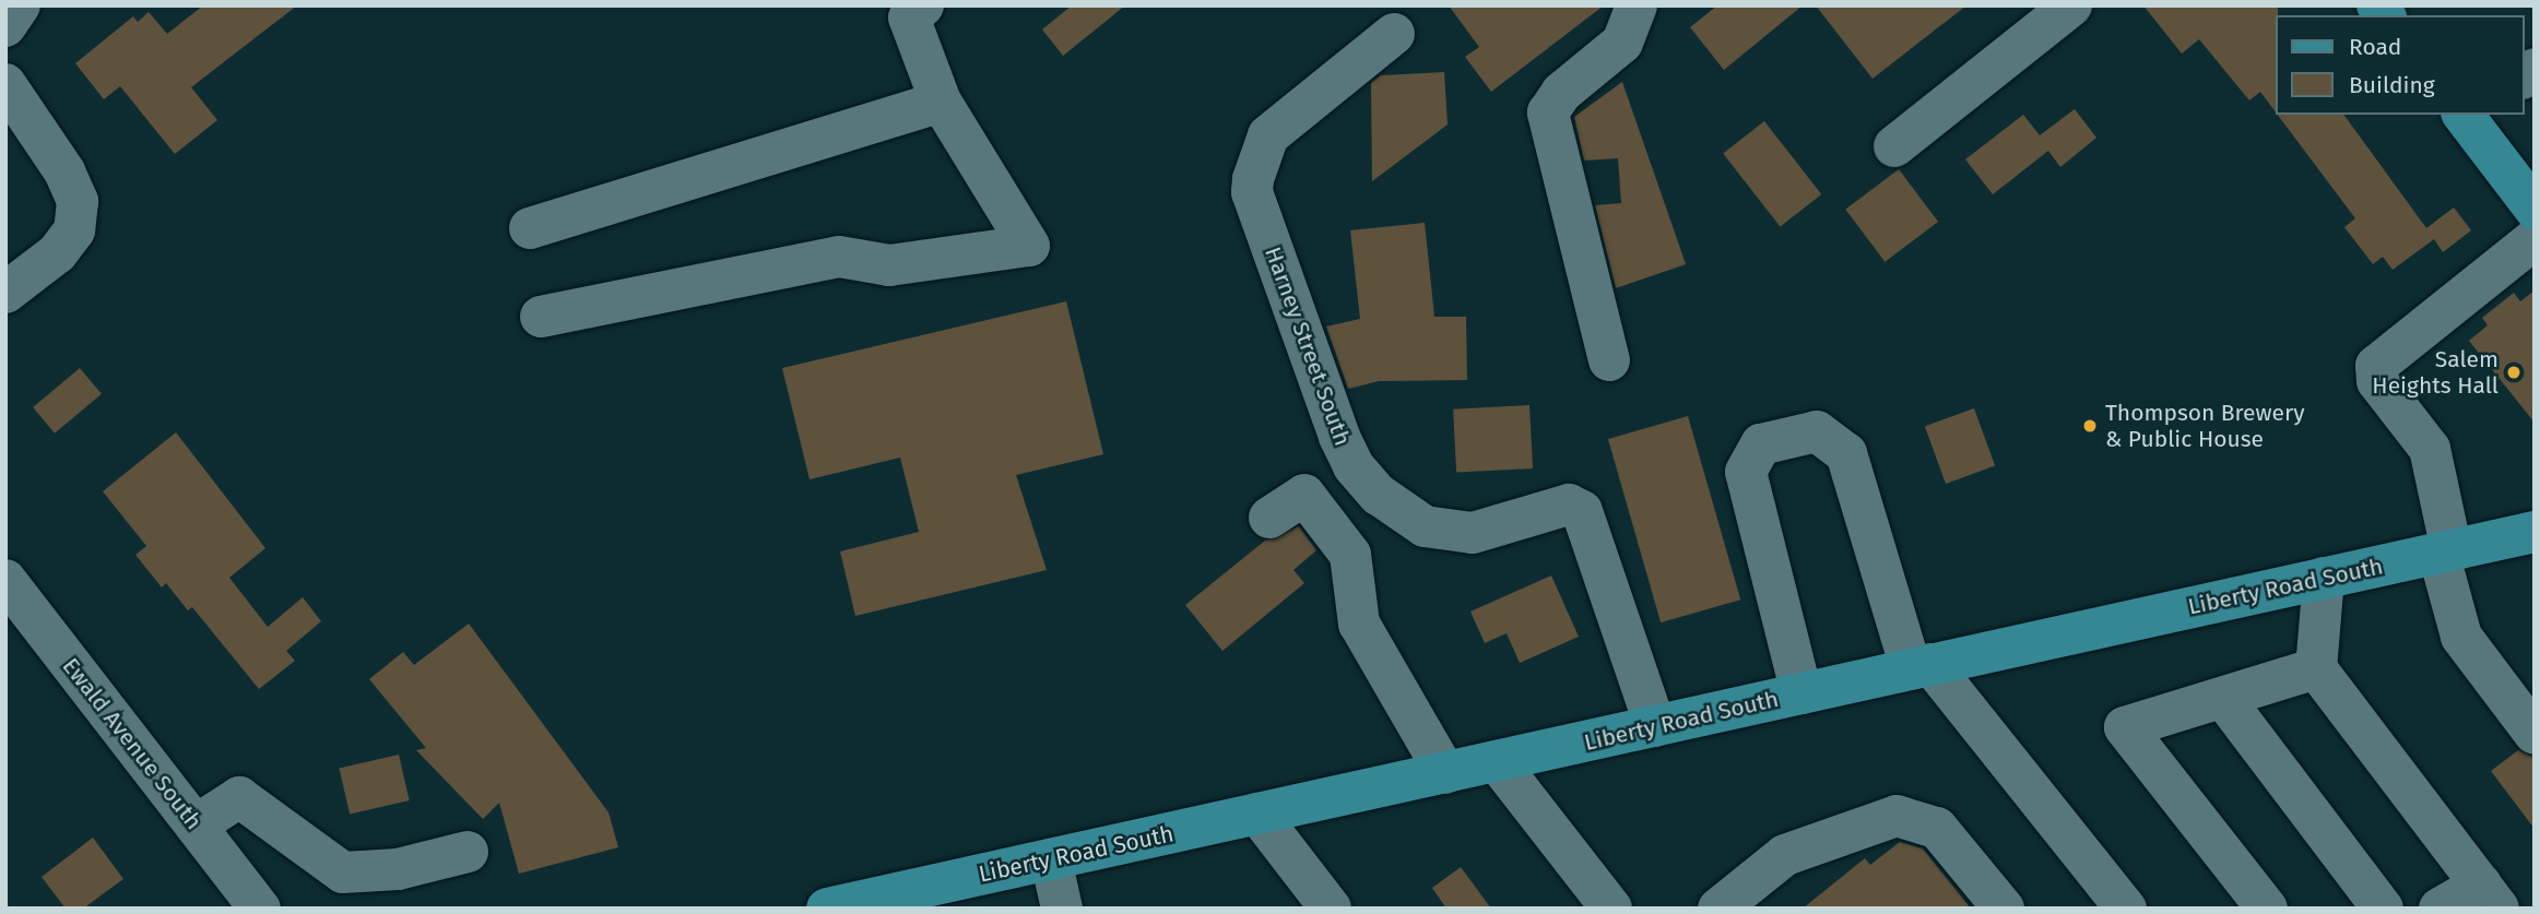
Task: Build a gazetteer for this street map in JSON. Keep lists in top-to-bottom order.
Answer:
{
  "streets": {
    "main road": ["Liberty Road South"],
    "street": ["Harney Street South", "Ewald Avenue South"]
  },
  "crossings": [
    ["Harney Street South", "Liberty Road South"]
  ],
  "places": ["Salem Heights Hall", "Thompson Brewery & Public House"],
  "legend": ["Road", "Building"]
}
